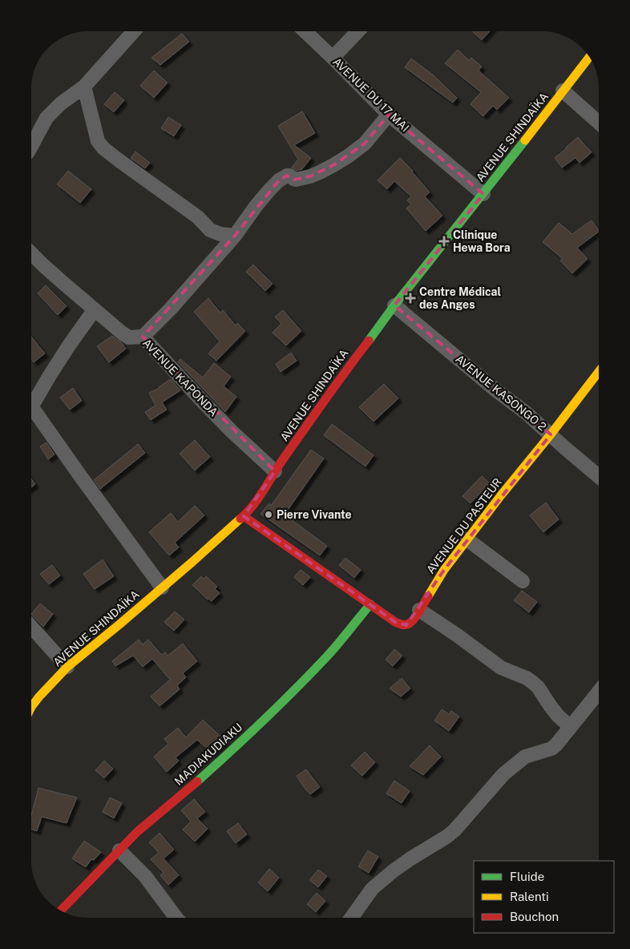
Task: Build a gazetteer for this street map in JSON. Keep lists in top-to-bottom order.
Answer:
{
  "streets": {
    "street": [
      "AVENUE DU 17 MAI",
      "AVENUE SHINDAÏKA",
      "AVENUE KAPONDA",
      "AVENUE KASONGO 2",
      "AVENUE DU PASTEUR",
      "MADIAKUDIAKU"
    ]
  },
  "crossings": [
    ["AVENUE DU 17 MAI", "AVENUE SHINDAÏKA"],
    ["AVENUE SHINDAÏKA", "AVENUE KAPONDA"],
    ["AVENUE SHINDAÏKA", "AVENUE KASONGO 2"],
    ["AVENUE SHINDAÏKA", "AVENUE DU PASTEUR"],
    ["AVENUE KASONGO 2", "AVENUE DU PASTEUR"],
    ["AVENUE DU PASTEUR", "MADIAKUDIAKU"]
  ],
  "places": {
    "health": ["Clinique Hewa Bora", "Centre Médical des Anges"],
    "other": ["Pierre Vivante"]
  },
  "legend": ["Fluide", "Ralenti", "Bouchon"]
}
